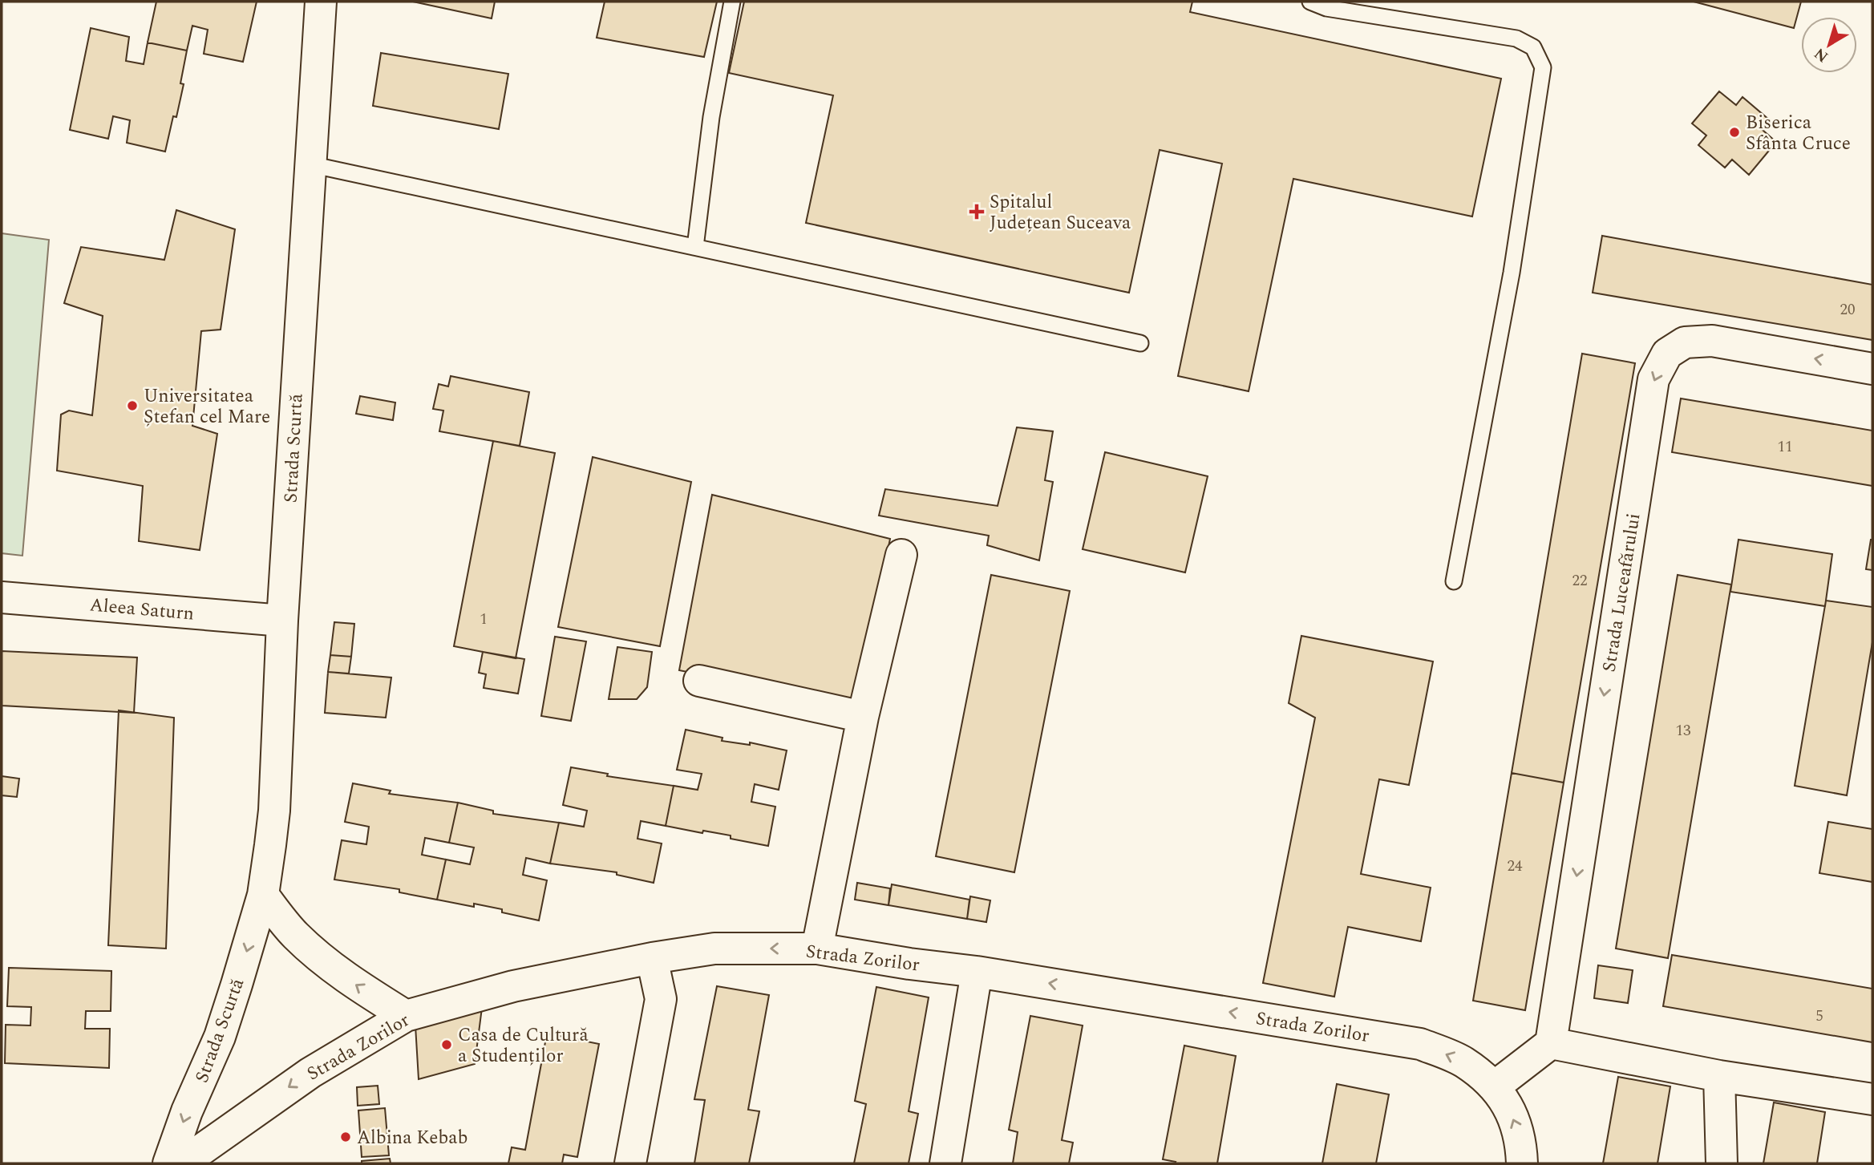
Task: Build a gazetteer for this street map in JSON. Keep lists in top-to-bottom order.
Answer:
{
  "streets": {
    "street": [
      "Strada Scurtă",
      "Strada Luceafărului",
      "Aleea Saturn",
      "Strada Zorilor"
    ]
  },
  "crossings": [
    ["Strada Scurtă", "Aleea Saturn"]
  ],
  "one_way": ["Strada Luceafărului"],
  "places": {
    "other": [
      "Biserica Sfânta Cruce",
      "Universitatea Ștefan cel Mare",
      "Casa de Cultură a Studenților",
      "Albina Kebab"
    ],
    "health": ["Spitalul Județean Suceava"]
  },
  "house_numbers": [
    "20",
    "11",
    "22",
    "1",
    "13",
    "24",
    "5"
  ],
  "north": "bottom left"
}
